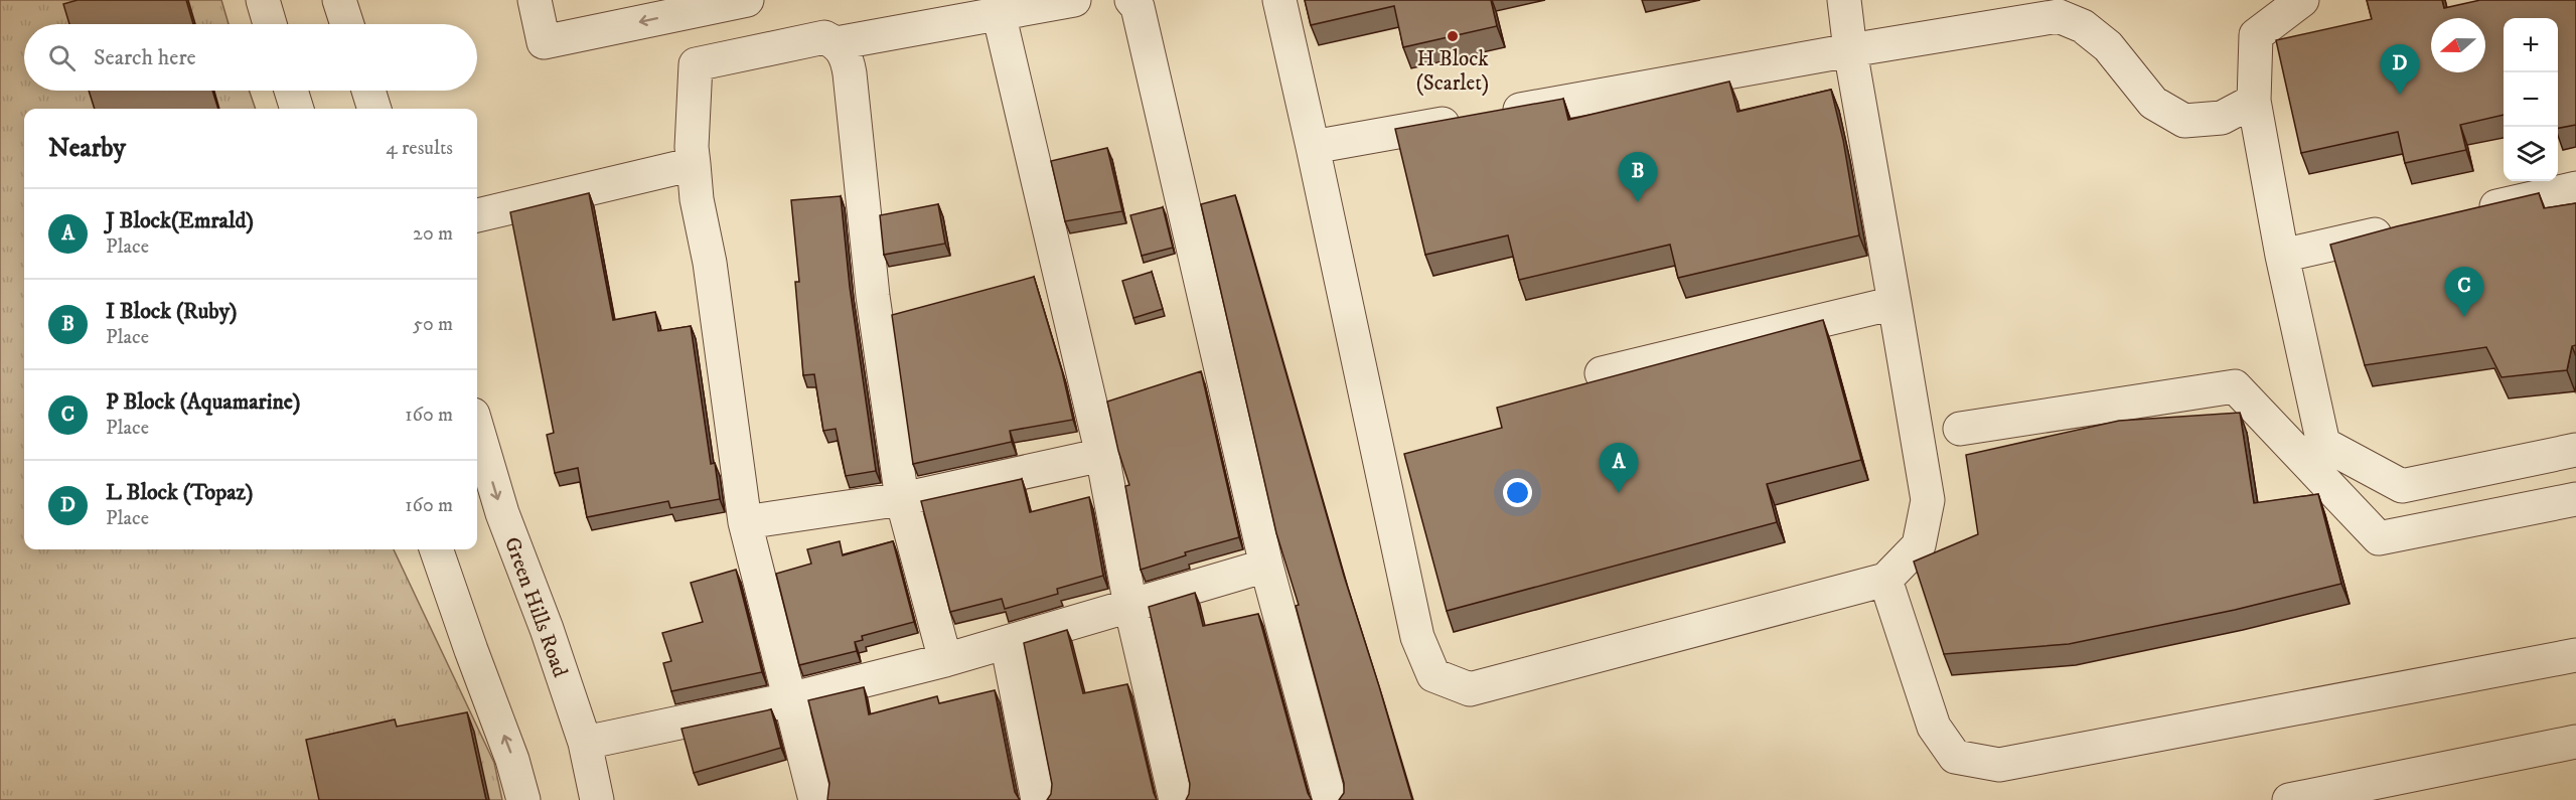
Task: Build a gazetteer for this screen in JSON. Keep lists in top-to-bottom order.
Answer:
{
  "streets": {
    "street": ["Green Hills Road"]
  },
  "places": ["H Block (Scarlet)"],
  "north": "left",
  "page": {
    "map_buttons": ["+", "−"],
    "search": "Search here",
    "pins": [
      "D",
      "B",
      "C",
      "A"
    ],
    "heading": ["Nearby", "4 results"],
    "list": [
      {
        "mark": "A",
        "name": "J Block(Emrald)",
        "note": "Place",
        "value": "20 m"
      },
      {
        "mark": "B",
        "name": "I Block (Ruby)",
        "note": "Place",
        "value": "50 m"
      },
      {
        "mark": "C",
        "name": "P Block (Aquamarine)",
        "note": "Place",
        "value": "160 m"
      },
      {
        "mark": "D",
        "name": "L Block (Topaz)",
        "note": "Place",
        "value": "160 m"
      }
    ]
  }
}
